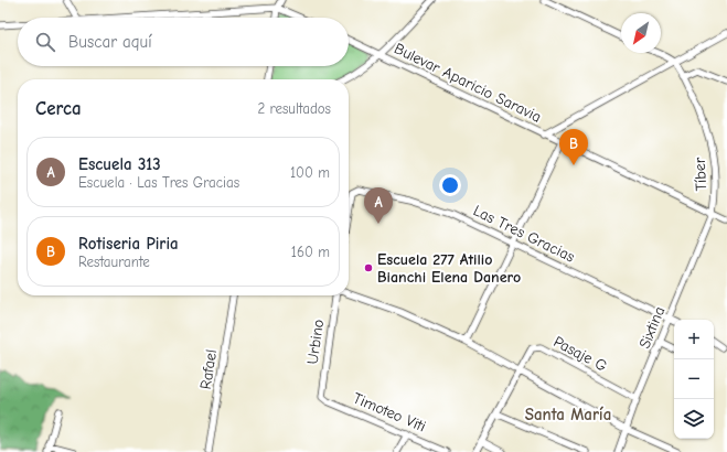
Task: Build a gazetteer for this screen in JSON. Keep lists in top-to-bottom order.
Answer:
{
  "streets": {
    "street": [
      "Bulevar Aparicio Saravia",
      "Tíber",
      "Las Tres Gracias",
      "Sixtina",
      "Urbino",
      "Pasaje G",
      "Rafael",
      "Timoteo Viti"
    ]
  },
  "crossings": [
    ["Bulevar Aparicio Saravia", "Tíber"],
    ["Bulevar Aparicio Saravia", "Sixtina"],
    ["Tíber", "Sixtina"],
    ["Las Tres Gracias", "Sixtina"],
    ["Sixtina", "Pasaje G"],
    ["Urbino", "Timoteo Viti"]
  ],
  "districts": ["Santa María"],
  "places": ["Escuela 277 Atilio Bianchi Elena Danero"],
  "north": "bottom left",
  "page": {
    "search": "Buscar aquí",
    "heading": ["Cerca", "2 resultados"],
    "pins": ["B", "A"],
    "list": [
      {
        "mark": "A",
        "name": "Escuela 313",
        "note": "Escuela · Las Tres Gracias",
        "value": "100 m"
      },
      {
        "mark": "B",
        "name": "Rotiseria Piria",
        "note": "Restaurante",
        "value": "160 m"
      }
    ],
    "map_buttons": ["+", "−"]
  }
}
